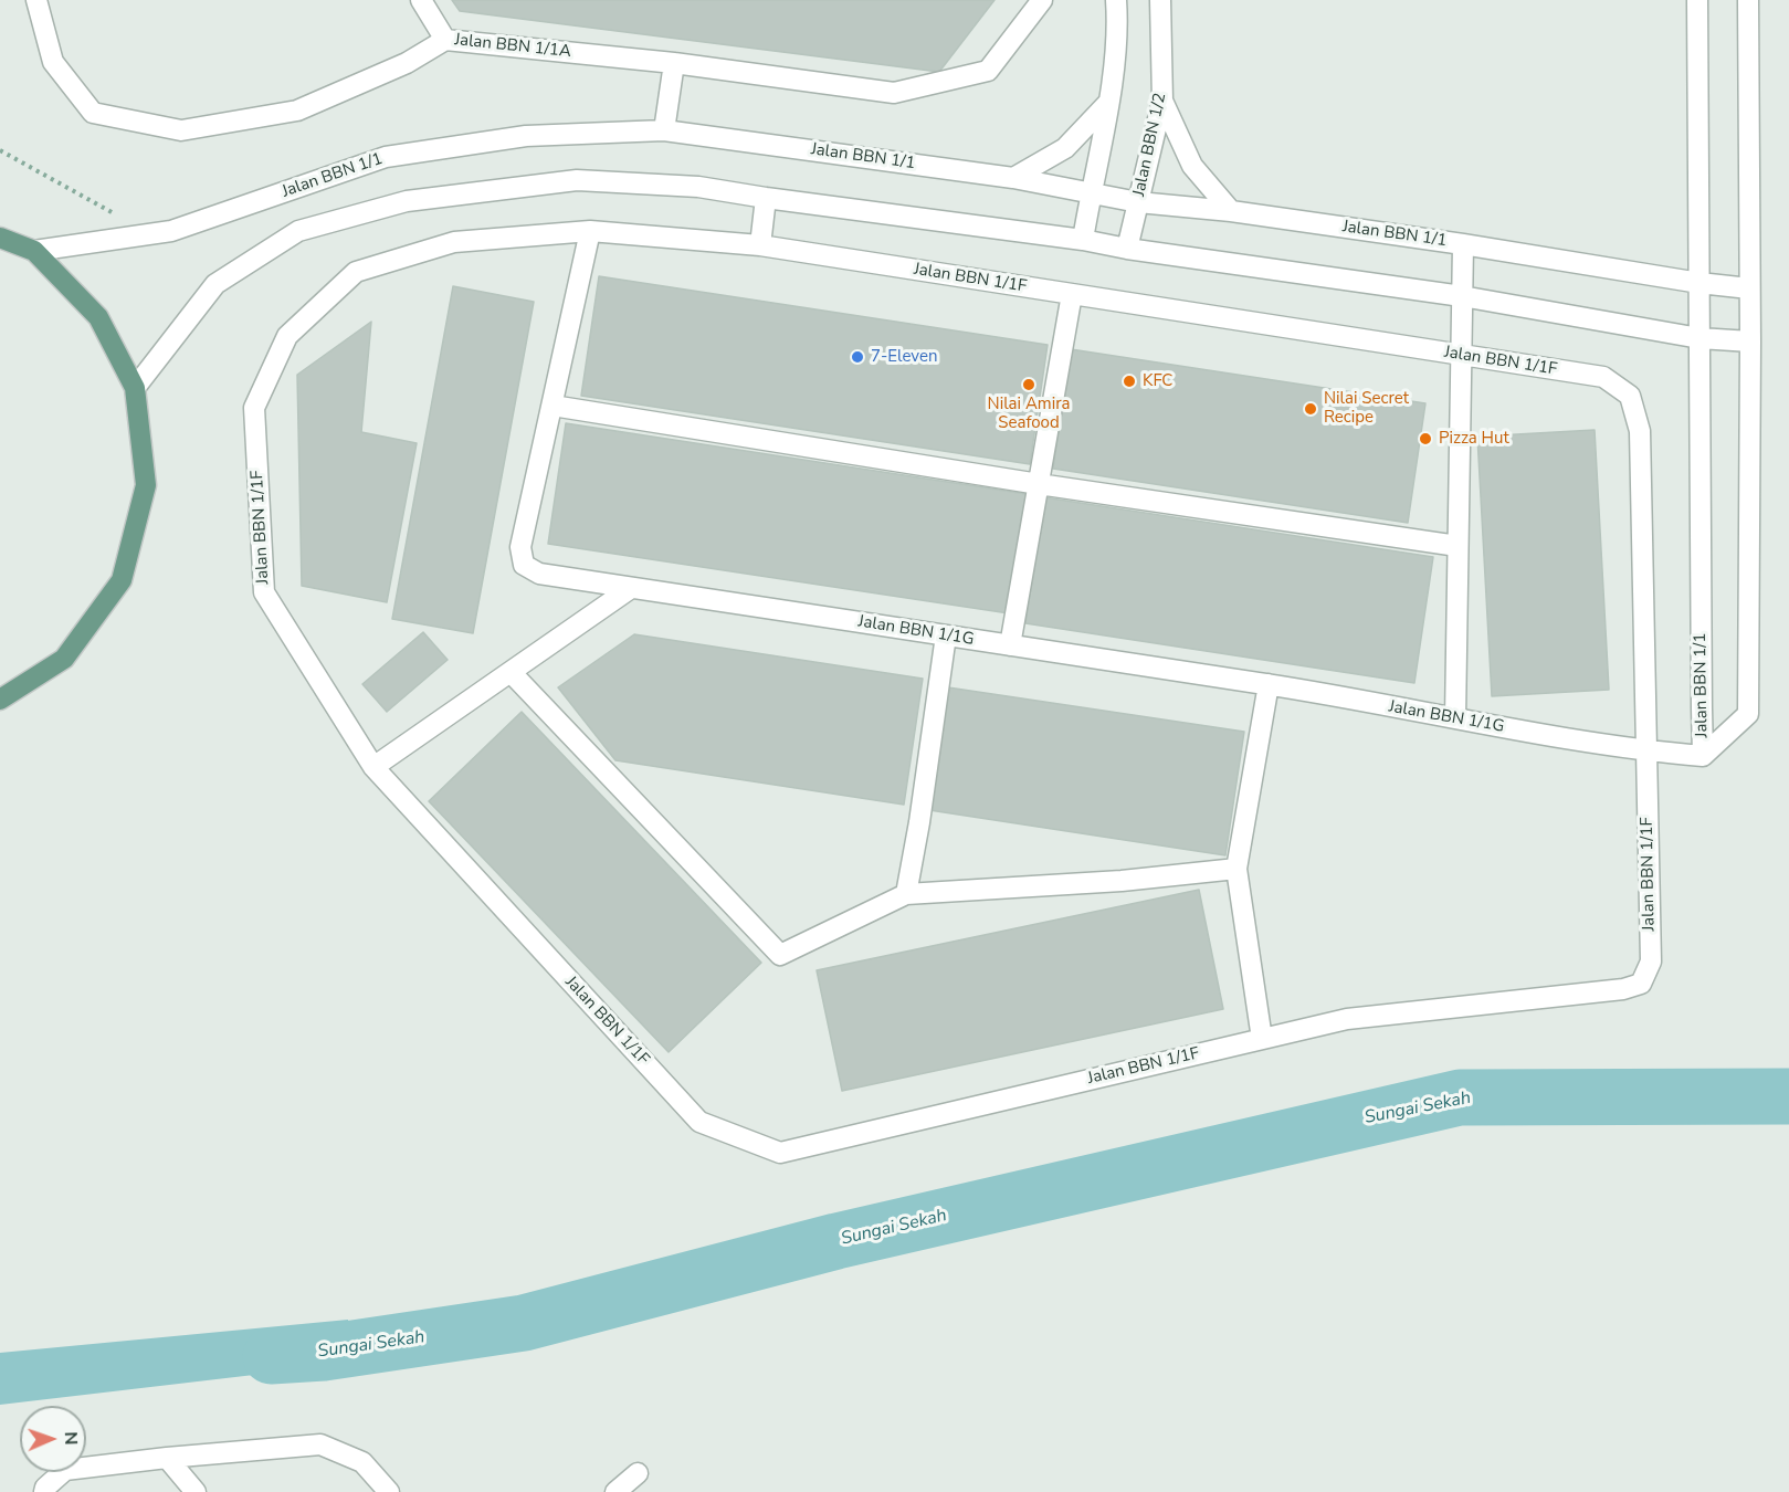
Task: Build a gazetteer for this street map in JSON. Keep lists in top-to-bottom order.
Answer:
{
  "streets": {
    "street": [
      "Jalan BBN 1/1A",
      "Jalan BBN 1/2",
      "Jalan BBN 1/1",
      "Jalan BBN 1/1F",
      "Jalan BBN 1/1G"
    ]
  },
  "crossings": [
    ["Jalan BBN 1/2", "Jalan BBN 1/1"],
    ["Jalan BBN 1/1", "Jalan BBN 1/1G"],
    ["Jalan BBN 1/1F", "Jalan BBN 1/1G"]
  ],
  "water": ["Sungai Sekah"],
  "places": [
    "7-Eleven",
    "KFC",
    "Nilai Amira Seafood",
    "Nilai Secret Recipe",
    "Pizza Hut"
  ],
  "north": "right"
}
